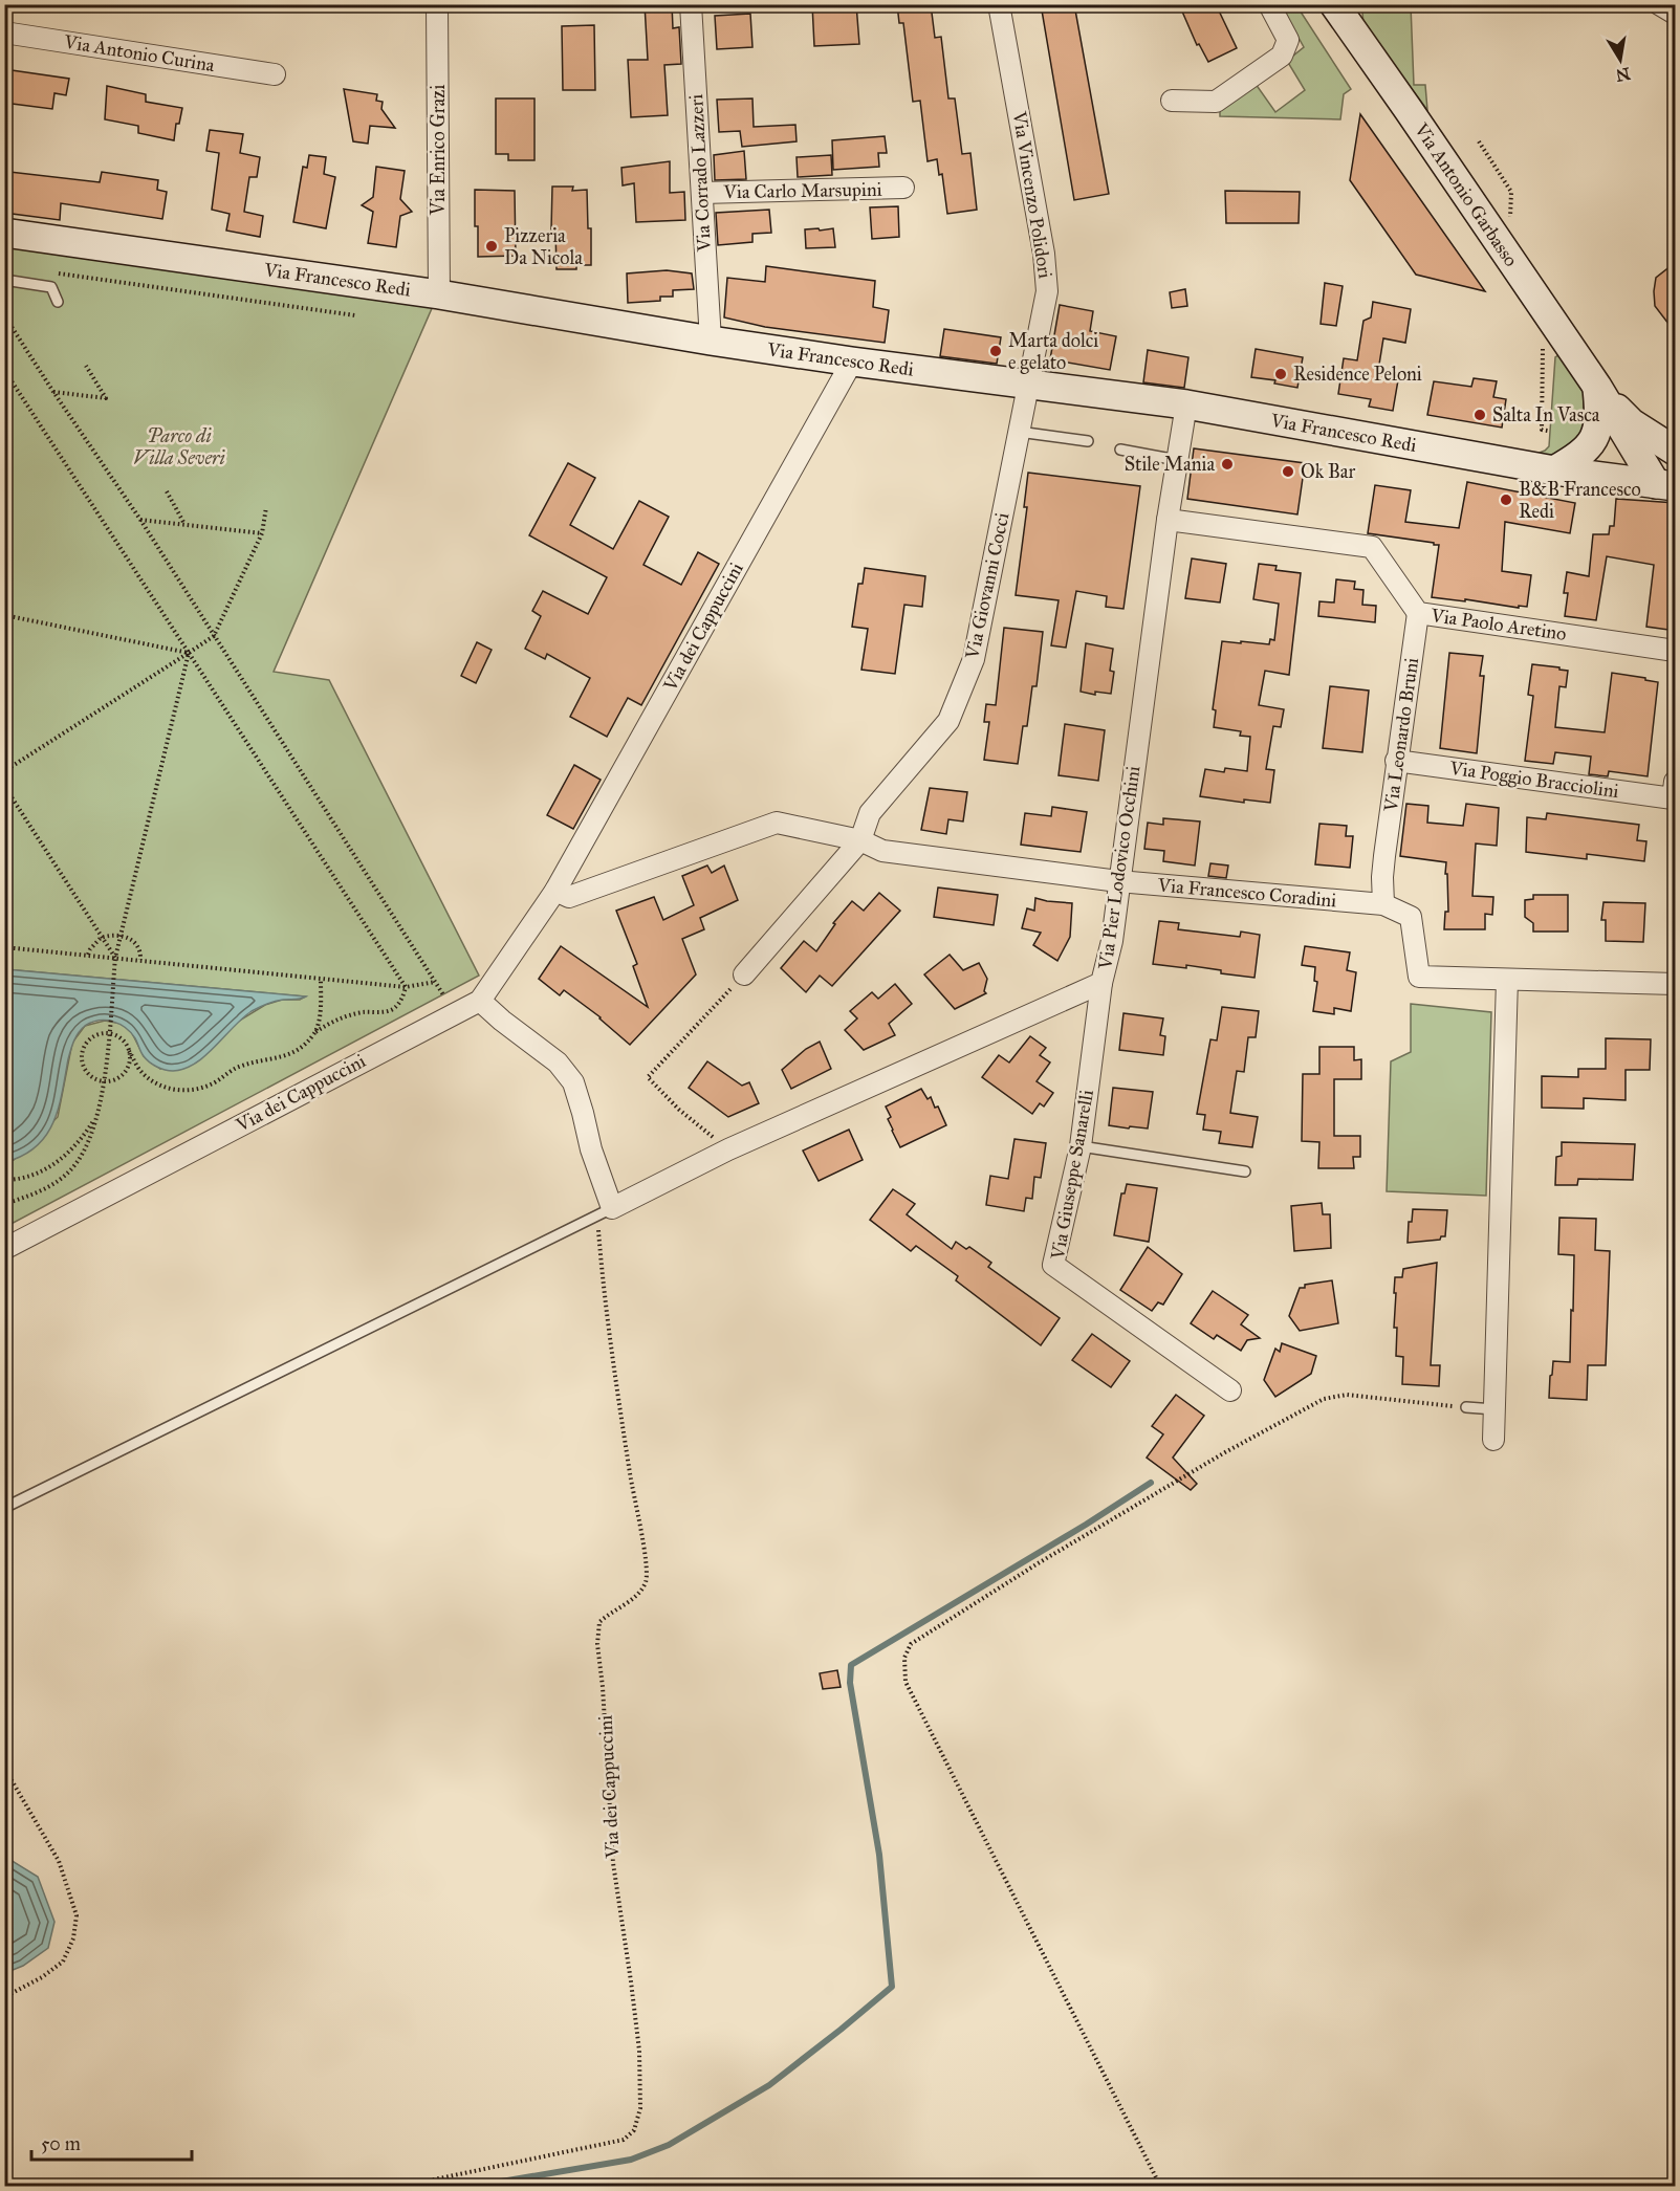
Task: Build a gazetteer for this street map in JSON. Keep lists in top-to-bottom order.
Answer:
{
  "streets": {
    "street": [
      "Via Antonio Curina",
      "Via Enrico Grazi",
      "Via Corrado Lazzeri",
      "Via Carlo Marsupini",
      "Via Vincenzo Polidori",
      "Via Antonio Garbasso",
      "Via Francesco Redi",
      "Via Giovanni Cocci",
      "Via Paolo Aretino",
      "Via dei Cappuccini",
      "Via Leonardo Bruni",
      "Via Poggio Bracciolini",
      "Via Pier Lodovico Occhini",
      "Via Francesco Coradini",
      "Via Giuseppe Sanarelli"
    ]
  },
  "crossings": [
    ["Via Enrico Grazi", "Via Francesco Redi"],
    ["Via Corrado Lazzeri", "Via Carlo Marsupini"],
    ["Via Corrado Lazzeri", "Via Francesco Redi"],
    ["Via Vincenzo Polidori", "Via Francesco Redi"],
    ["Via Vincenzo Polidori", "Via Giovanni Cocci"],
    ["Via Antonio Garbasso", "Via Francesco Redi"],
    ["Via Francesco Redi", "Via Giovanni Cocci"],
    ["Via Francesco Redi", "Via dei Cappuccini"],
    ["Via Francesco Redi", "Via Pier Lodovico Occhini"],
    ["Via Giovanni Cocci", "Via Francesco Coradini"],
    ["Via Paolo Aretino", "Via Leonardo Bruni"],
    ["Via Paolo Aretino", "Via Pier Lodovico Occhini"],
    ["Via dei Cappuccini", "Via Pier Lodovico Occhini"],
    ["Via Leonardo Bruni", "Via Poggio Bracciolini"],
    ["Via Leonardo Bruni", "Via Francesco Coradini"],
    ["Via Pier Lodovico Occhini", "Via Francesco Coradini"],
    ["Via Pier Lodovico Occhini", "Via Giuseppe Sanarelli"]
  ],
  "parks": ["Parco di Villa Severi"],
  "places": [
    "Pizzeria Da Nicola",
    "Marta dolci e gelato",
    "Residence Peloni",
    "Salta In Vasca",
    "Stile Mania",
    "Ok Bar",
    "B&B Francesco Redi"
  ],
  "scale_bar": "50 m",
  "north": "bottom"
}
